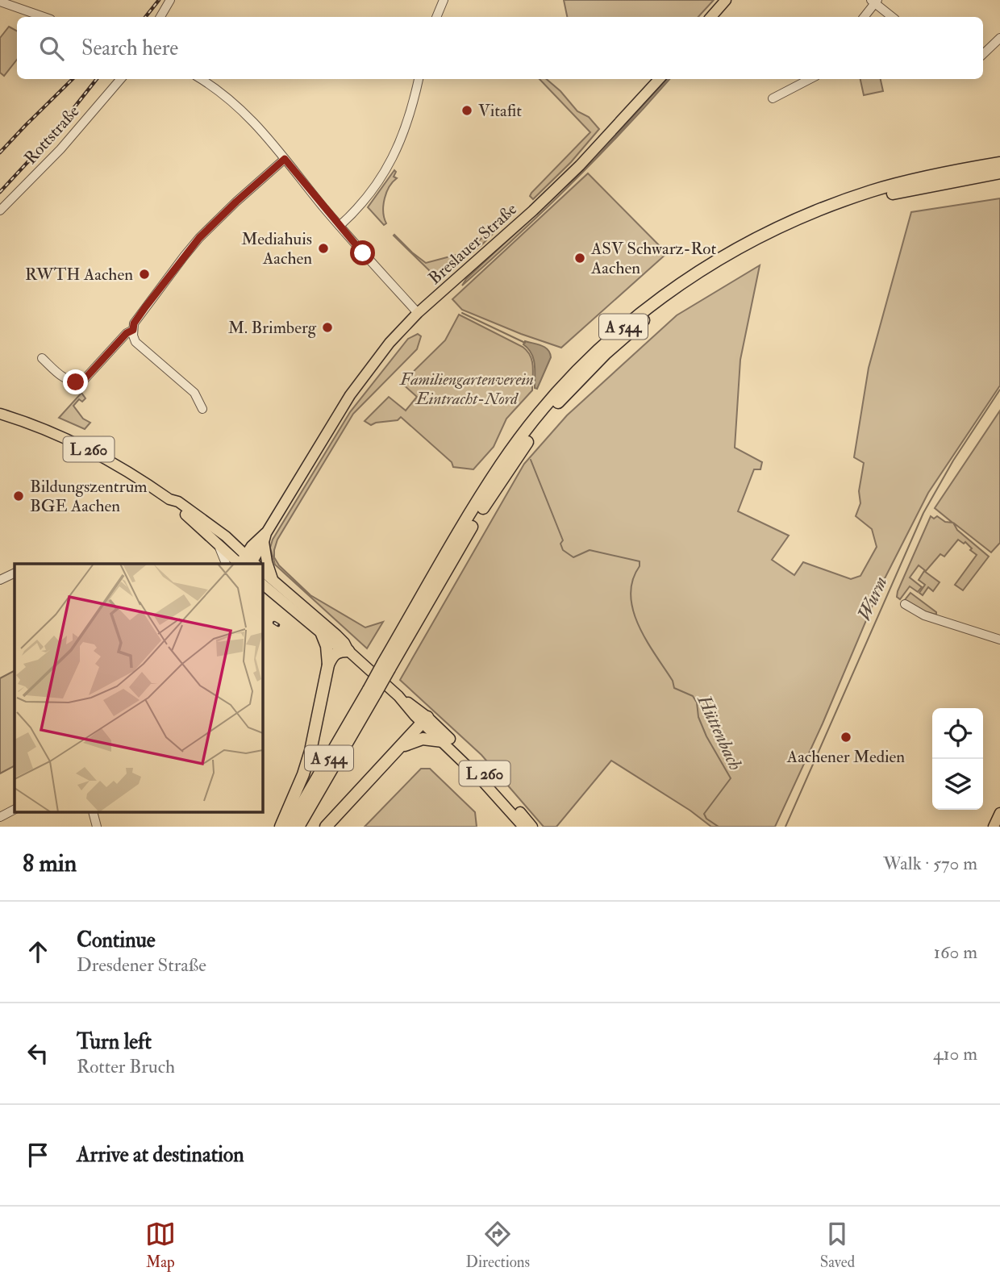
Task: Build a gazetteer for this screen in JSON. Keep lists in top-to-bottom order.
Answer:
{
  "streets": {
    "highway": ["A 544"],
    "main road": ["Breslauer Straße", "L 260"],
    "street": ["Rottstraße"]
  },
  "crossings": [
    ["Breslauer Straße", "L 260"]
  ],
  "water": ["Wurm", "Hüttenbach"],
  "parks": ["Familiengartenverein Eintracht-Nord"],
  "places": [
    "Vitafit",
    "Mediahuis Aachen",
    "ASV Schwarz-Rot Aachen",
    "RWTH Aachen",
    "M. Brimberg",
    "Bildungszentrum BGE Aachen",
    "Aachener Medien"
  ],
  "page": {
    "search": "Search here",
    "heading": ["8 min", "Walk · 570 m"],
    "list": [
      ["Continue", "Dresdener Straße", "160 m"],
      ["Turn left", "Rotter Bruch", "410 m"],
      "Arrive at destination"
    ],
    "nav": ["Map", "Directions", "Saved"]
  }
}
